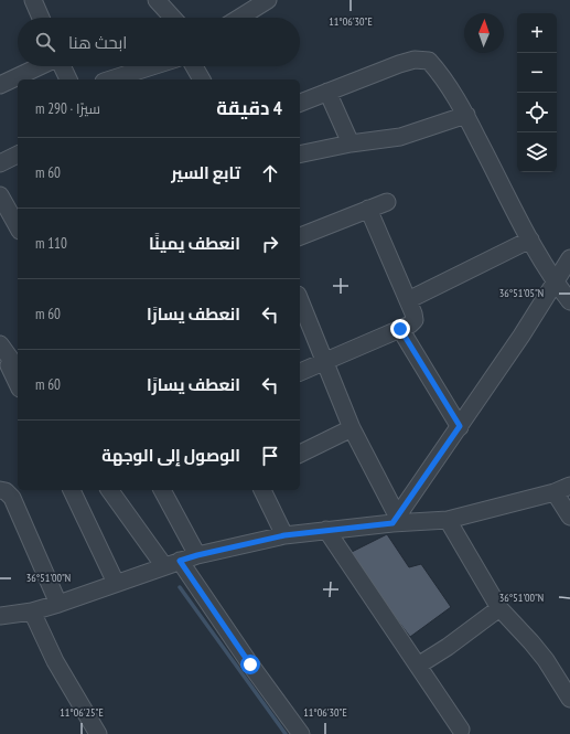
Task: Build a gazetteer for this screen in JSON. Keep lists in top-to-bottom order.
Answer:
{
  "north": "top",
  "page": {
    "map_buttons": ["+", "−"],
    "search": "ابحث هنا",
    "heading": ["4 دقيقة", "سيرًا · 290 m"],
    "list": [
      ["تابع السير", "60 m"],
      ["انعطف يمينًا", "110 m"],
      ["انعطف يسارًا", "60 m"],
      ["انعطف يسارًا", "60 m"],
      "الوصول إلى الوجهة"
    ]
  },
  "coordinates": [
    "11°06'30\"E",
    "36°51'05\"N",
    "36°51'00\"N",
    "11°06'25\"E"
  ]
}
